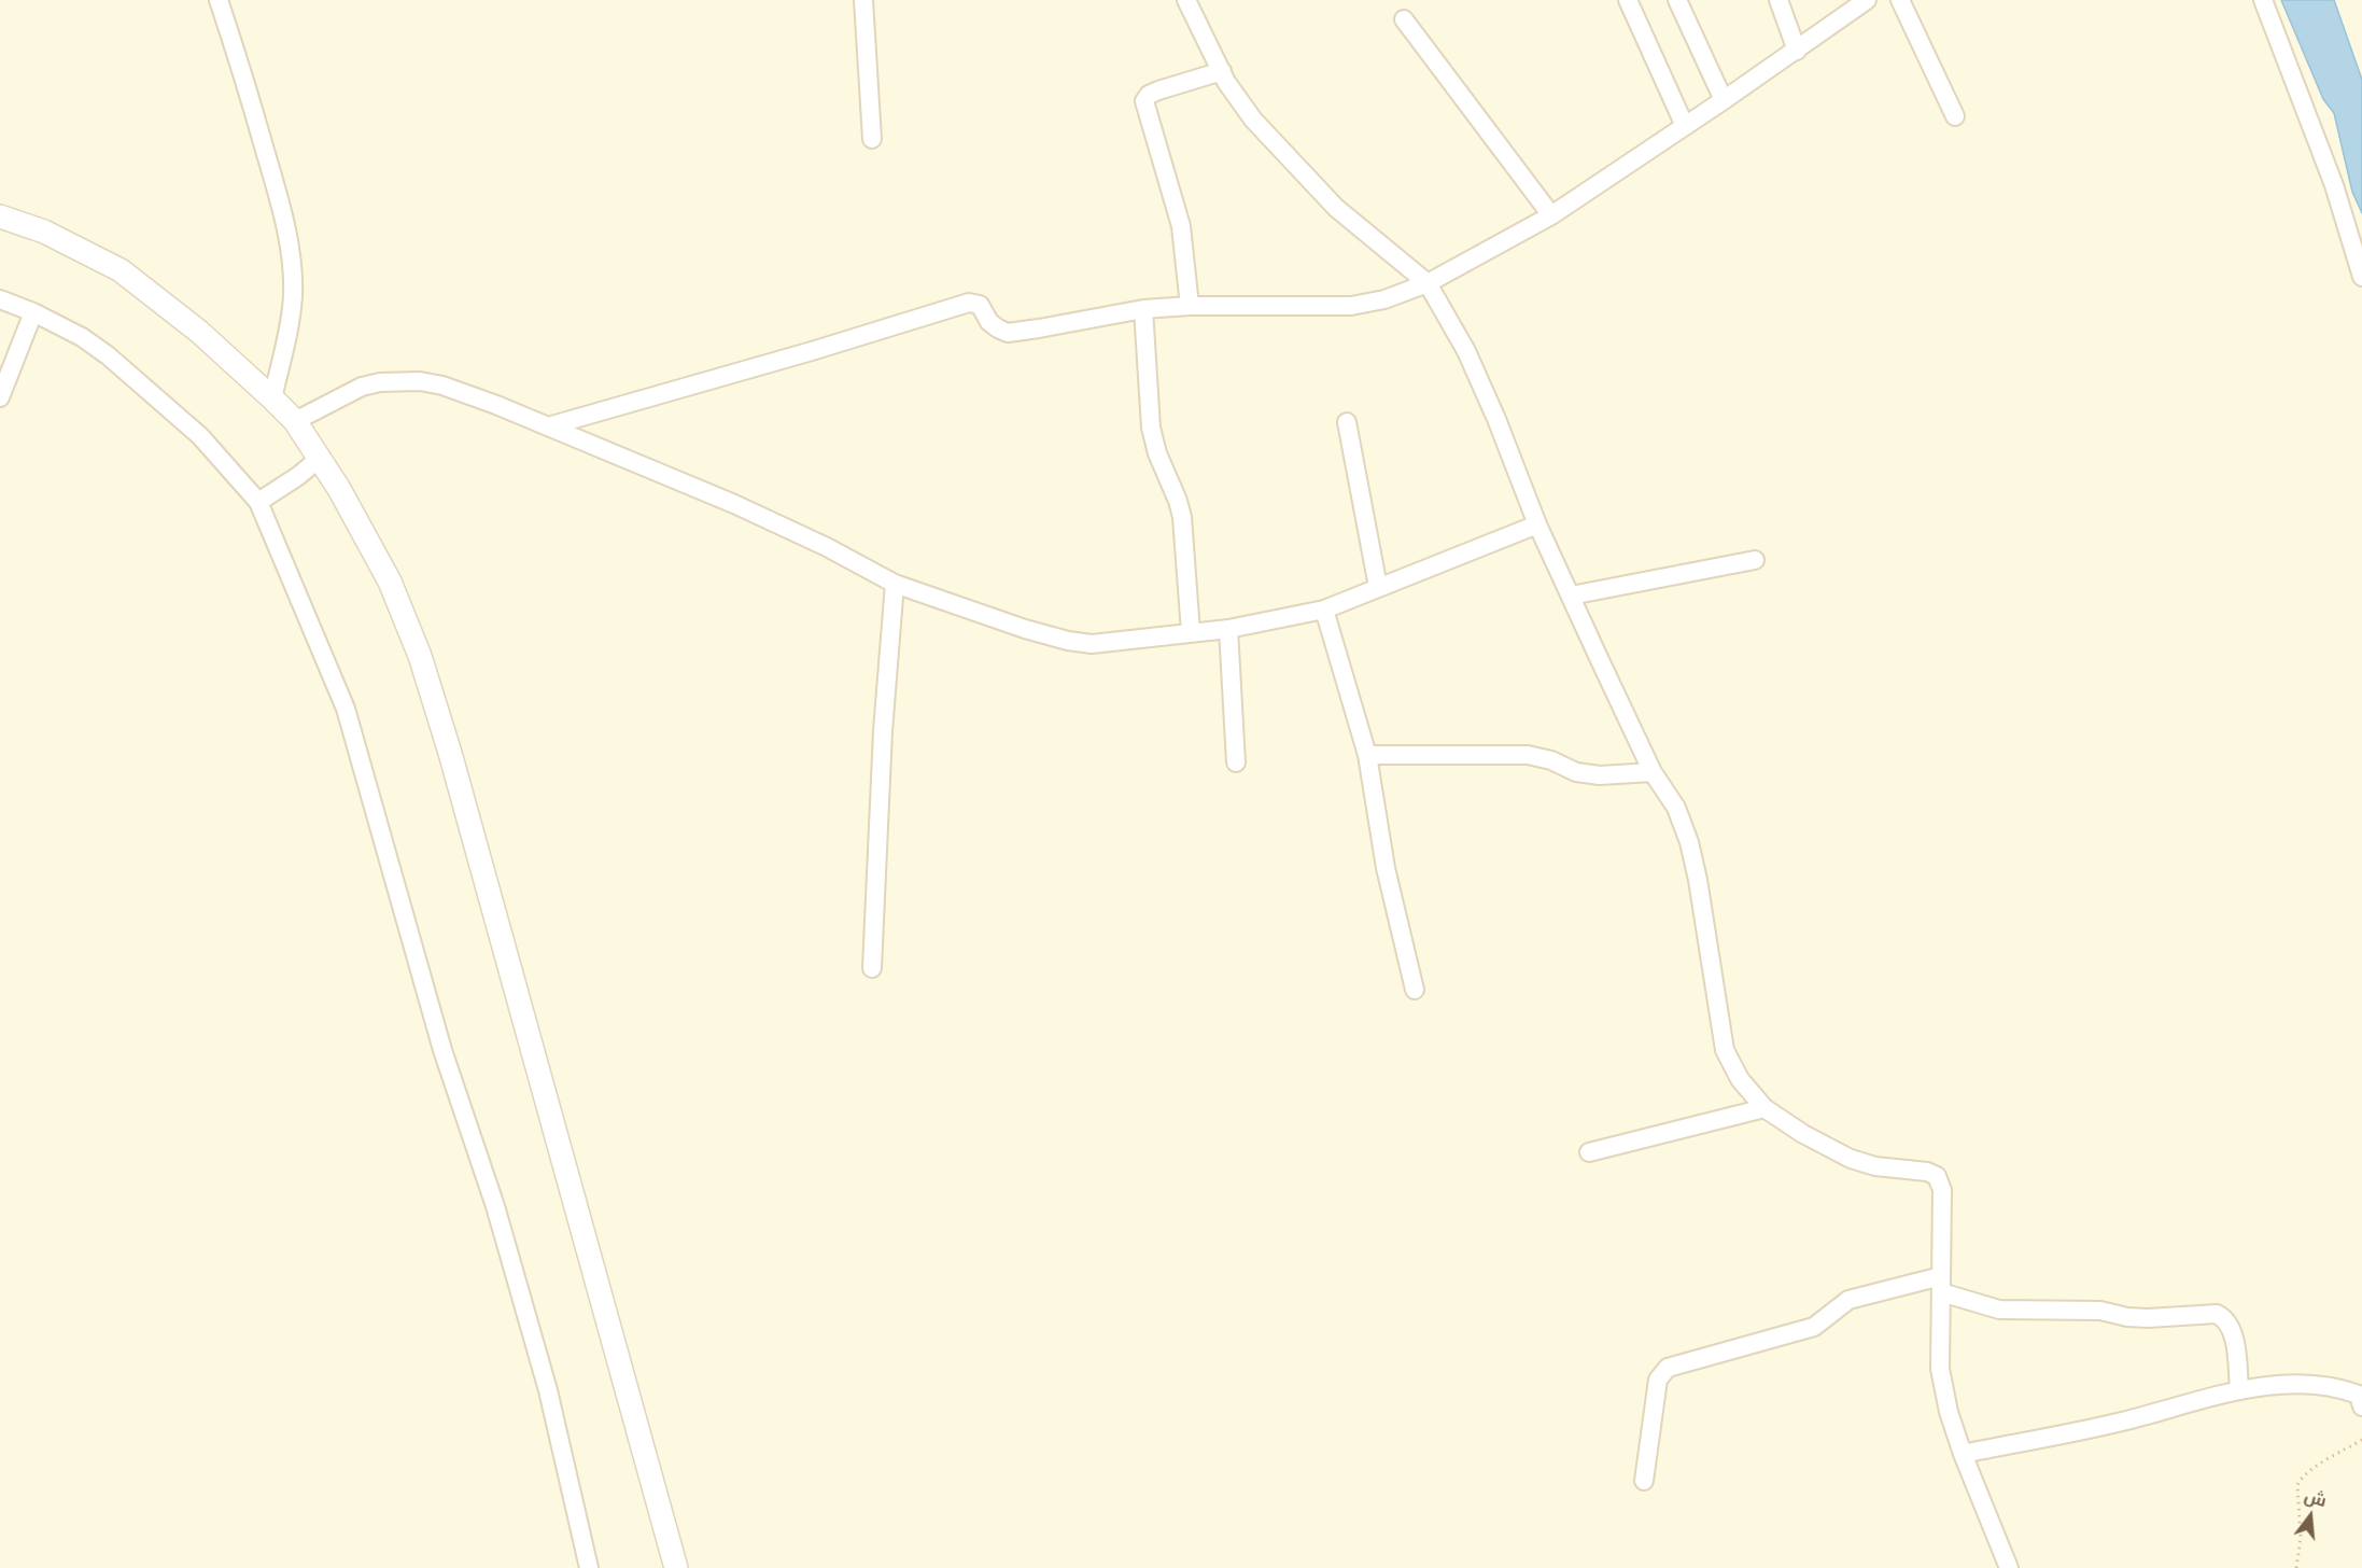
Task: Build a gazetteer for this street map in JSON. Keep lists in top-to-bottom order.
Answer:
{
  "north": "top"
}
